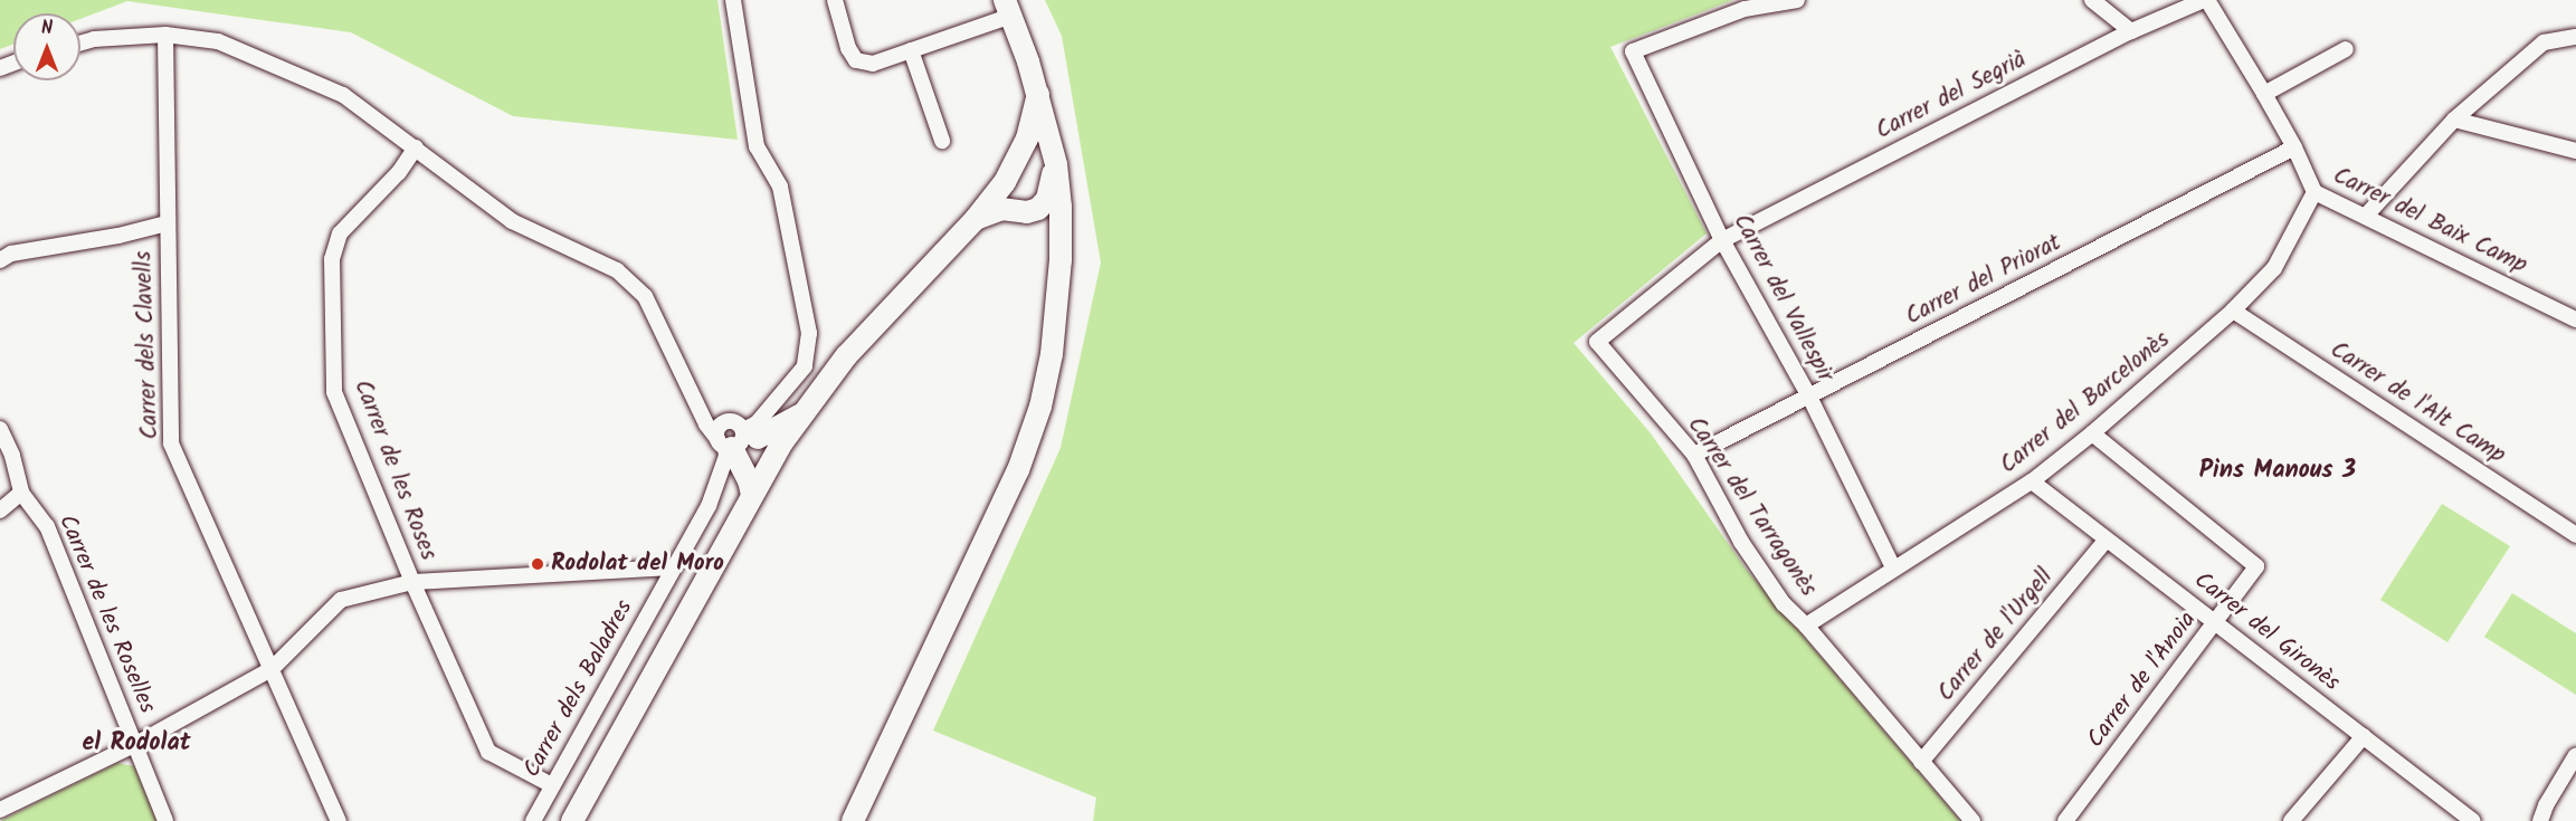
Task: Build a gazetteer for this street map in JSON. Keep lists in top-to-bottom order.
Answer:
{
  "streets": {
    "street": [
      "Carrer del Segrià",
      "Carrer del Baix Camp",
      "Carrer del Priorat",
      "Carrer del Vallespir",
      "Carrer dels Clavells",
      "Carrer del Barcelonès",
      "Carrer de l'Alt Camp",
      "Carrer de les Roses",
      "Carrer del Tarragonès",
      "Carrer de les Roselles",
      "Carrer del Gironès",
      "Carrer de l'Urgell",
      "Carrer de l'Anoia",
      "Carrer dels Baladres"
    ]
  },
  "crossings": [
    ["Carrer del Segrià", "Carrer del Baix Camp"],
    ["Carrer del Segrià", "Carrer del Vallespir"],
    ["Carrer del Segrià", "Carrer del Tarragonès"],
    ["Carrer del Baix Camp", "Carrer del Priorat"],
    ["Carrer del Baix Camp", "Carrer del Barcelonès"],
    ["Carrer del Priorat", "Carrer del Vallespir"],
    ["Carrer del Priorat", "Carrer del Tarragonès"],
    ["Carrer del Vallespir", "Carrer del Barcelonès"],
    ["Carrer del Vallespir", "Carrer del Tarragonès"],
    ["Carrer del Barcelonès", "Carrer de l'Alt Camp"],
    ["Carrer del Barcelonès", "Carrer del Tarragonès"],
    ["Carrer del Barcelonès", "Carrer del Gironès"],
    ["Carrer del Barcelonès", "Carrer de l'Anoia"],
    ["Carrer de les Roses", "Carrer dels Baladres"],
    ["Carrer del Tarragonès", "Carrer de l'Urgell"],
    ["Carrer del Gironès", "Carrer de l'Urgell"],
    ["Carrer del Gironès", "Carrer de l'Anoia"]
  ],
  "districts": ["Pins Manous 3", "el Rodolat"],
  "places": ["Rodolat del Moro"],
  "north": "top"
}
